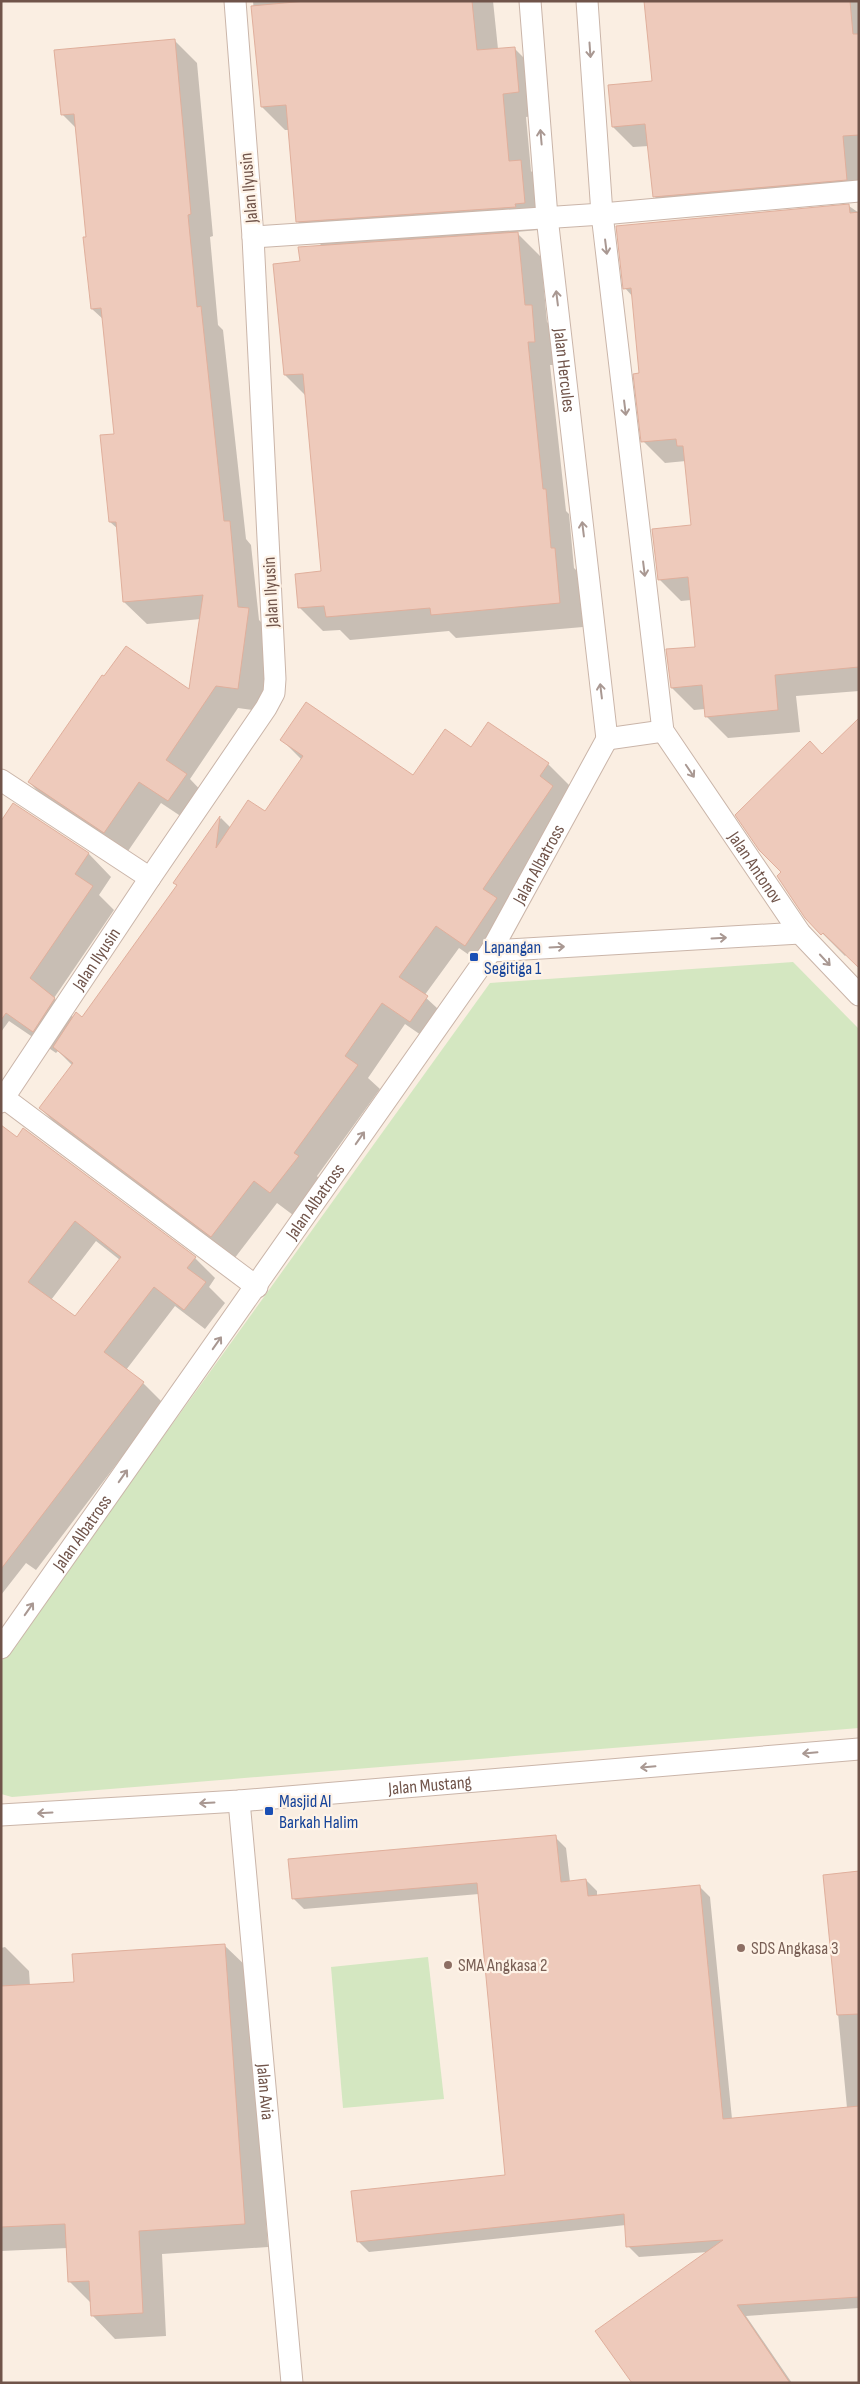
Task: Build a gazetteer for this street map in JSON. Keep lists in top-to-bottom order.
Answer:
{
  "streets": {
    "lane": [
      "Jalan Ilyusin",
      "Jalan Hercules",
      "Jalan Albatross",
      "Jalan Antonov",
      "Jalan Mustang",
      "Jalan Avia"
    ]
  },
  "crossings": [
    ["Jalan Hercules", "Jalan Albatross"],
    ["Jalan Mustang", "Jalan Avia"]
  ],
  "one_way": ["Jalan Albatross", "Jalan Antonov", "Jalan Mustang"],
  "places": {
    "transit": ["Lapangan Segitiga 1", "Masjid Al Barkah Halim"],
    "other": ["SDS Angkasa 3", "SMA Angkasa 2"]
  }
}
